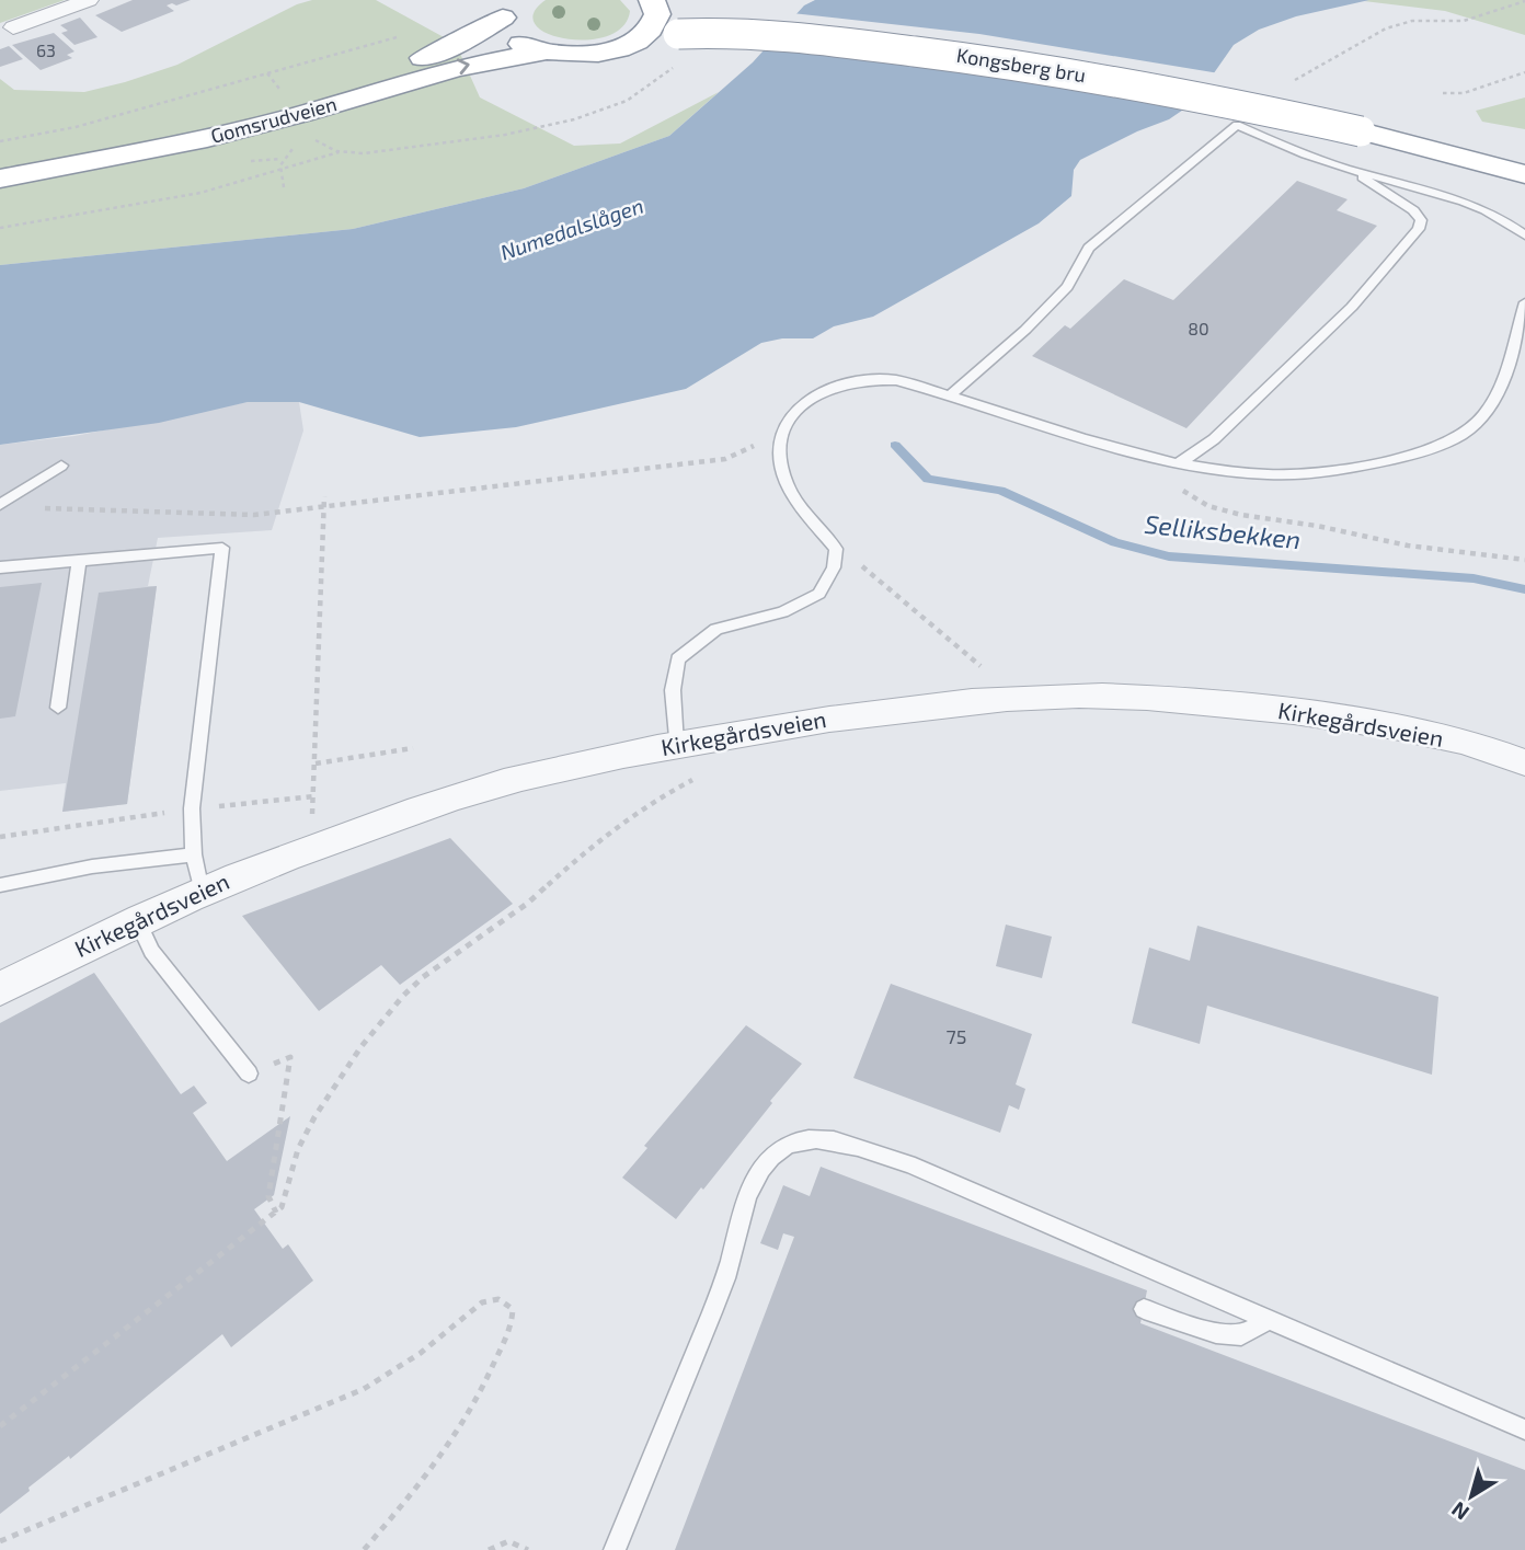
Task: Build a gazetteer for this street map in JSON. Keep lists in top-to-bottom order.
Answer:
{
  "streets": {
    "highway": ["Kongsberg bru", "Gomsrudveien"],
    "street": ["Kirkegårdsveien"]
  },
  "crossings": [
    ["Kongsberg bru", "Gomsrudveien"]
  ],
  "water": ["Numedalslågen", "Selliksbekken"],
  "house_numbers": ["63", "80", "75"],
  "north": "bottom left"
}
